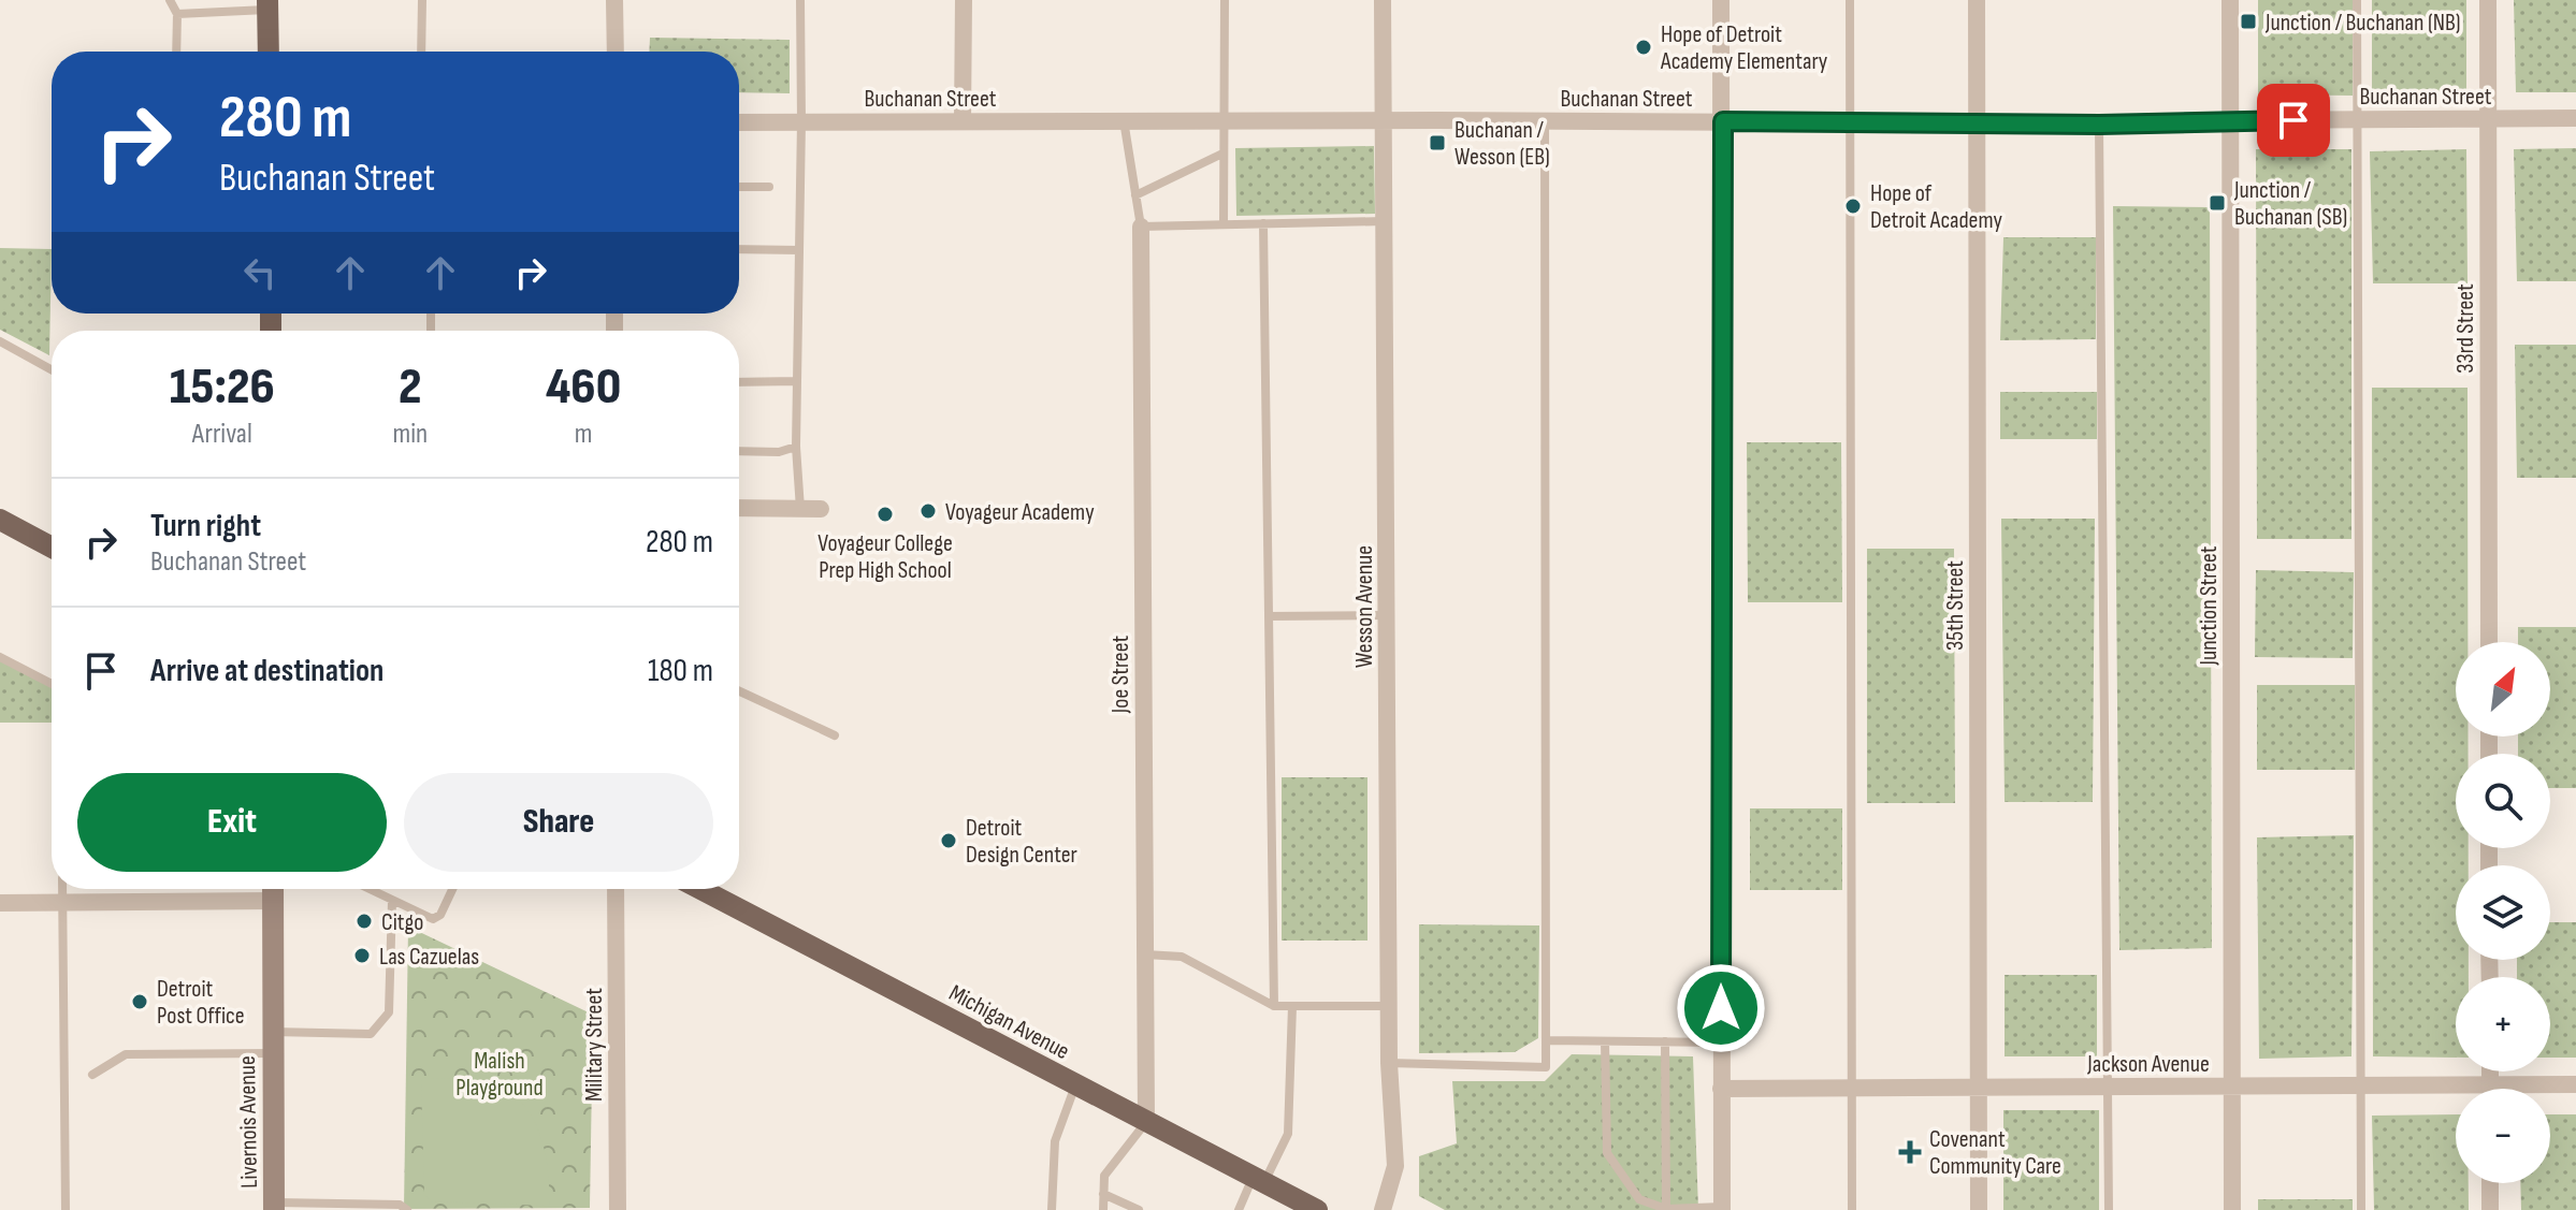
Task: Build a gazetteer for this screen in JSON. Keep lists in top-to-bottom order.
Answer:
{
  "streets": {
    "main road": ["Michigan Avenue", "Livernois Avenue"],
    "street": [
      "Buchanan Street",
      "33rd Street",
      "35th Street",
      "Junction Street",
      "Wesson Avenue",
      "Joe Street",
      "Military Street",
      "Jackson Avenue"
    ]
  },
  "crossings": [
    ["Buchanan Street", "33rd Street"],
    ["Buchanan Street", "35th Street"],
    ["Buchanan Street", "Junction Street"],
    ["Buchanan Street", "Wesson Avenue"],
    ["35th Street", "Jackson Avenue"],
    ["Junction Street", "Jackson Avenue"],
    ["Joe Street", "Michigan Avenue"]
  ],
  "parks": ["Malish Playground"],
  "places": {
    "transit": ["Junction / Buchanan (NB)", "Buchanan / Wesson (EB)", "Junction / Buchanan (SB)"],
    "other": [
      "Hope of Detroit Academy Elementary",
      "Hope of Detroit Academy",
      "Voyageur Academy",
      "Voyageur College Prep High School",
      "Detroit Design Center",
      "Citgo",
      "Las Cazuelas",
      "Detroit Post Office"
    ],
    "health": ["Covenant Community Care"]
  },
  "north": "top right",
  "page": {
    "turn": ["280 m", "Buchanan Street"],
    "eta": [
      "15:26",
      "Arrival",
      "2",
      "min",
      "460",
      "m"
    ],
    "list": [
      {
        "name": "Turn right",
        "note": "Buchanan Street",
        "value": "280 m"
      },
      {
        "name": "Arrive at destination",
        "value": "180 m"
      }
    ],
    "map_buttons": ["+", "−"],
    "buttons": ["Exit", "Share"]
  }
}
